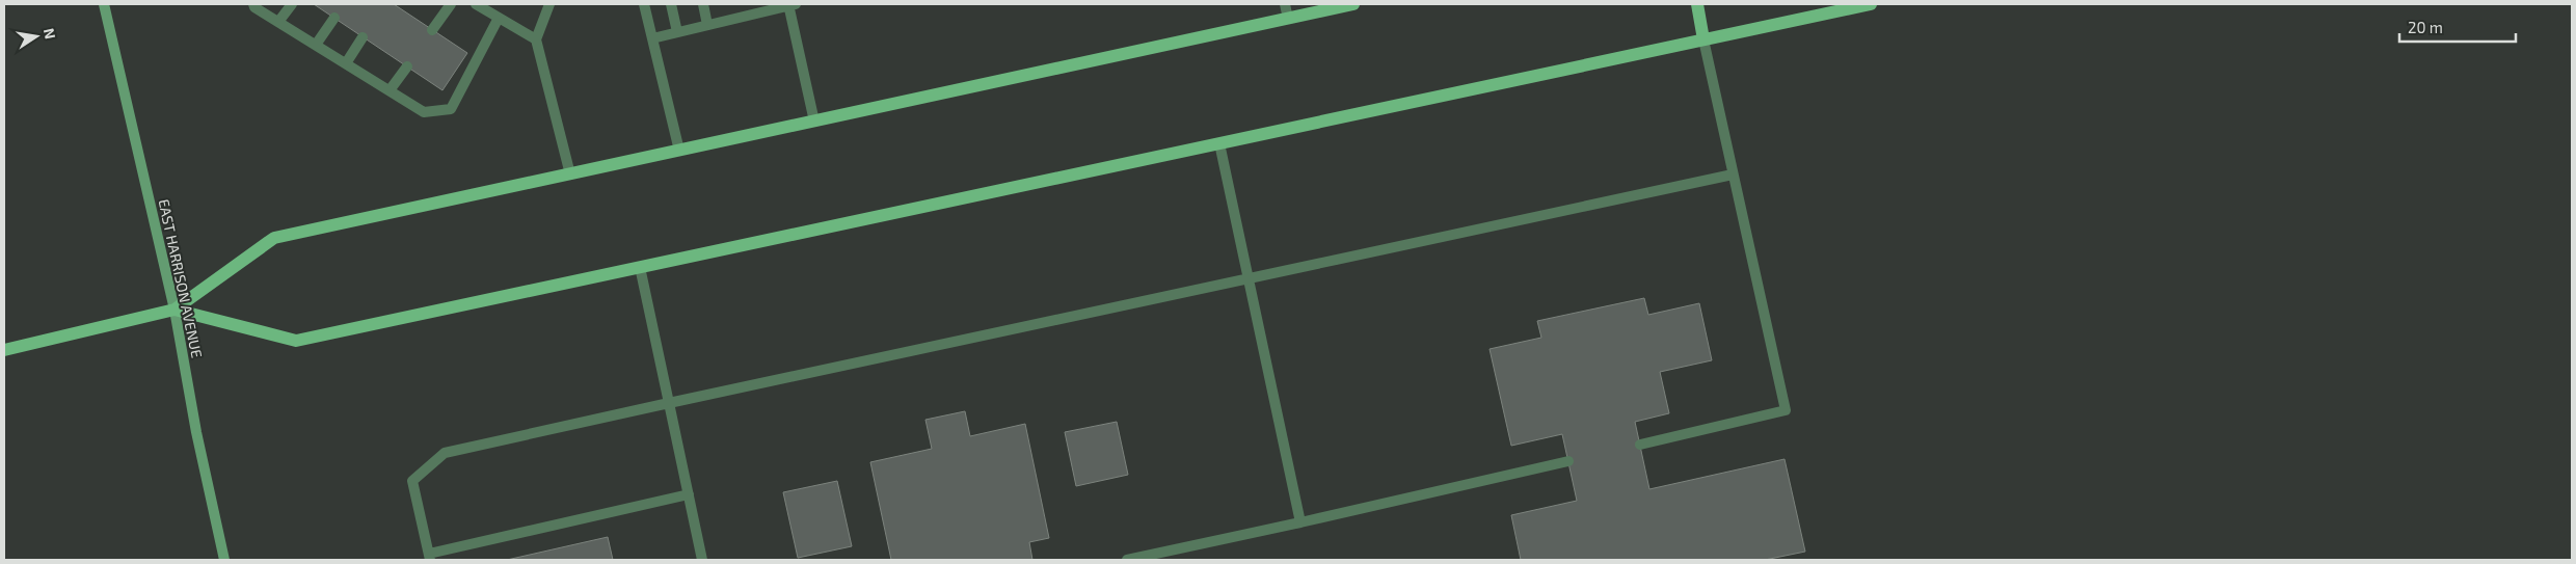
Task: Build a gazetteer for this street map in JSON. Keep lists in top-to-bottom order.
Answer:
{
  "streets": {
    "main road": ["EAST HARRISON AVENUE"]
  },
  "scale_bar": "20 m",
  "north": "right"
}
